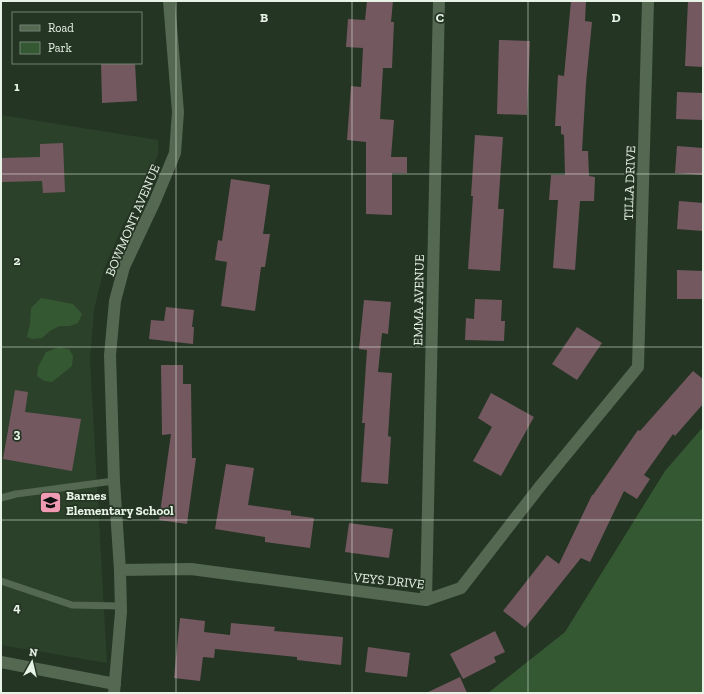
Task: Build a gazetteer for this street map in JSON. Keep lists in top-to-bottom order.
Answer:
{
  "streets": {
    "street": [
      "TILLA DRIVE",
      "BOWMONT AVENUE",
      "EMMA AVENUE",
      "VEYS DRIVE"
    ]
  },
  "crossings": [
    ["TILLA DRIVE", "VEYS DRIVE"],
    ["BOWMONT AVENUE", "VEYS DRIVE"],
    ["EMMA AVENUE", "VEYS DRIVE"]
  ],
  "places": {
    "school or university": ["Barnes Elementary School"]
  },
  "legend": ["Road", "Park"],
  "north": "top",
  "grid": {
    "columns": ["B", "C", "D"],
    "rows": [
      "1",
      "2",
      "3",
      "4"
    ]
  }
}
